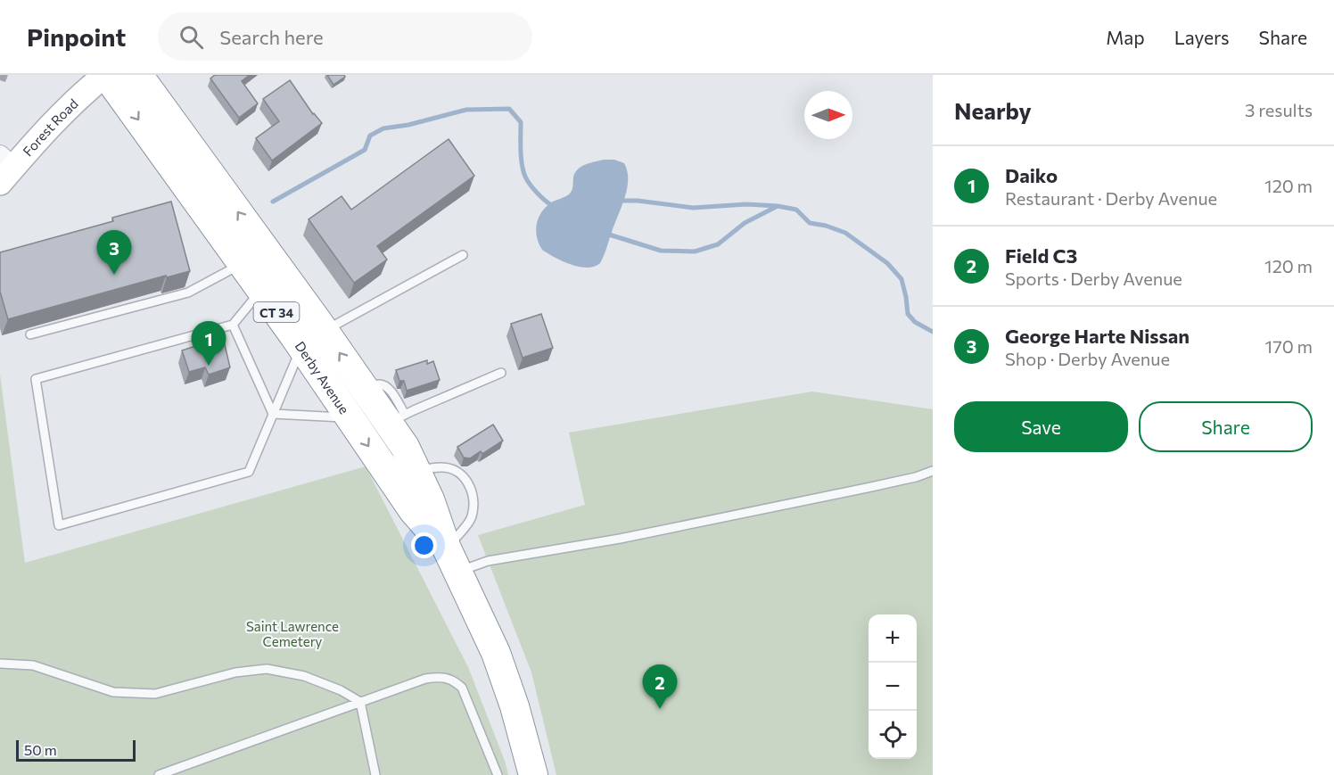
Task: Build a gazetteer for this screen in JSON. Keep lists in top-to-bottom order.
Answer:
{
  "streets": {
    "highway": ["CT 34", "Derby Avenue"],
    "main road": ["Forest Road"]
  },
  "crossings": [
    ["Forest Road", "Derby Avenue"]
  ],
  "parks": ["Saint Lawrence Cemetery"],
  "scale_bar": "50 m",
  "north": "right",
  "page": {
    "header": "Pinpoint",
    "search": "Search here",
    "nav": ["Map", "Layers", "Share"],
    "heading": ["Nearby", "3 results"],
    "list": [
      {
        "mark": "1",
        "name": "Daiko",
        "note": "Restaurant · Derby Avenue",
        "value": "120 m"
      },
      {
        "mark": "2",
        "name": "Field C3",
        "note": "Sports · Derby Avenue",
        "value": "120 m"
      },
      {
        "mark": "3",
        "name": "George Harte Nissan",
        "note": "Shop · Derby Avenue",
        "value": "170 m"
      }
    ],
    "pins": ["3", "1", "2"],
    "buttons": ["Save", "Share"],
    "map_buttons": ["+", "−"],
    "scale": "50 m"
  }
}
